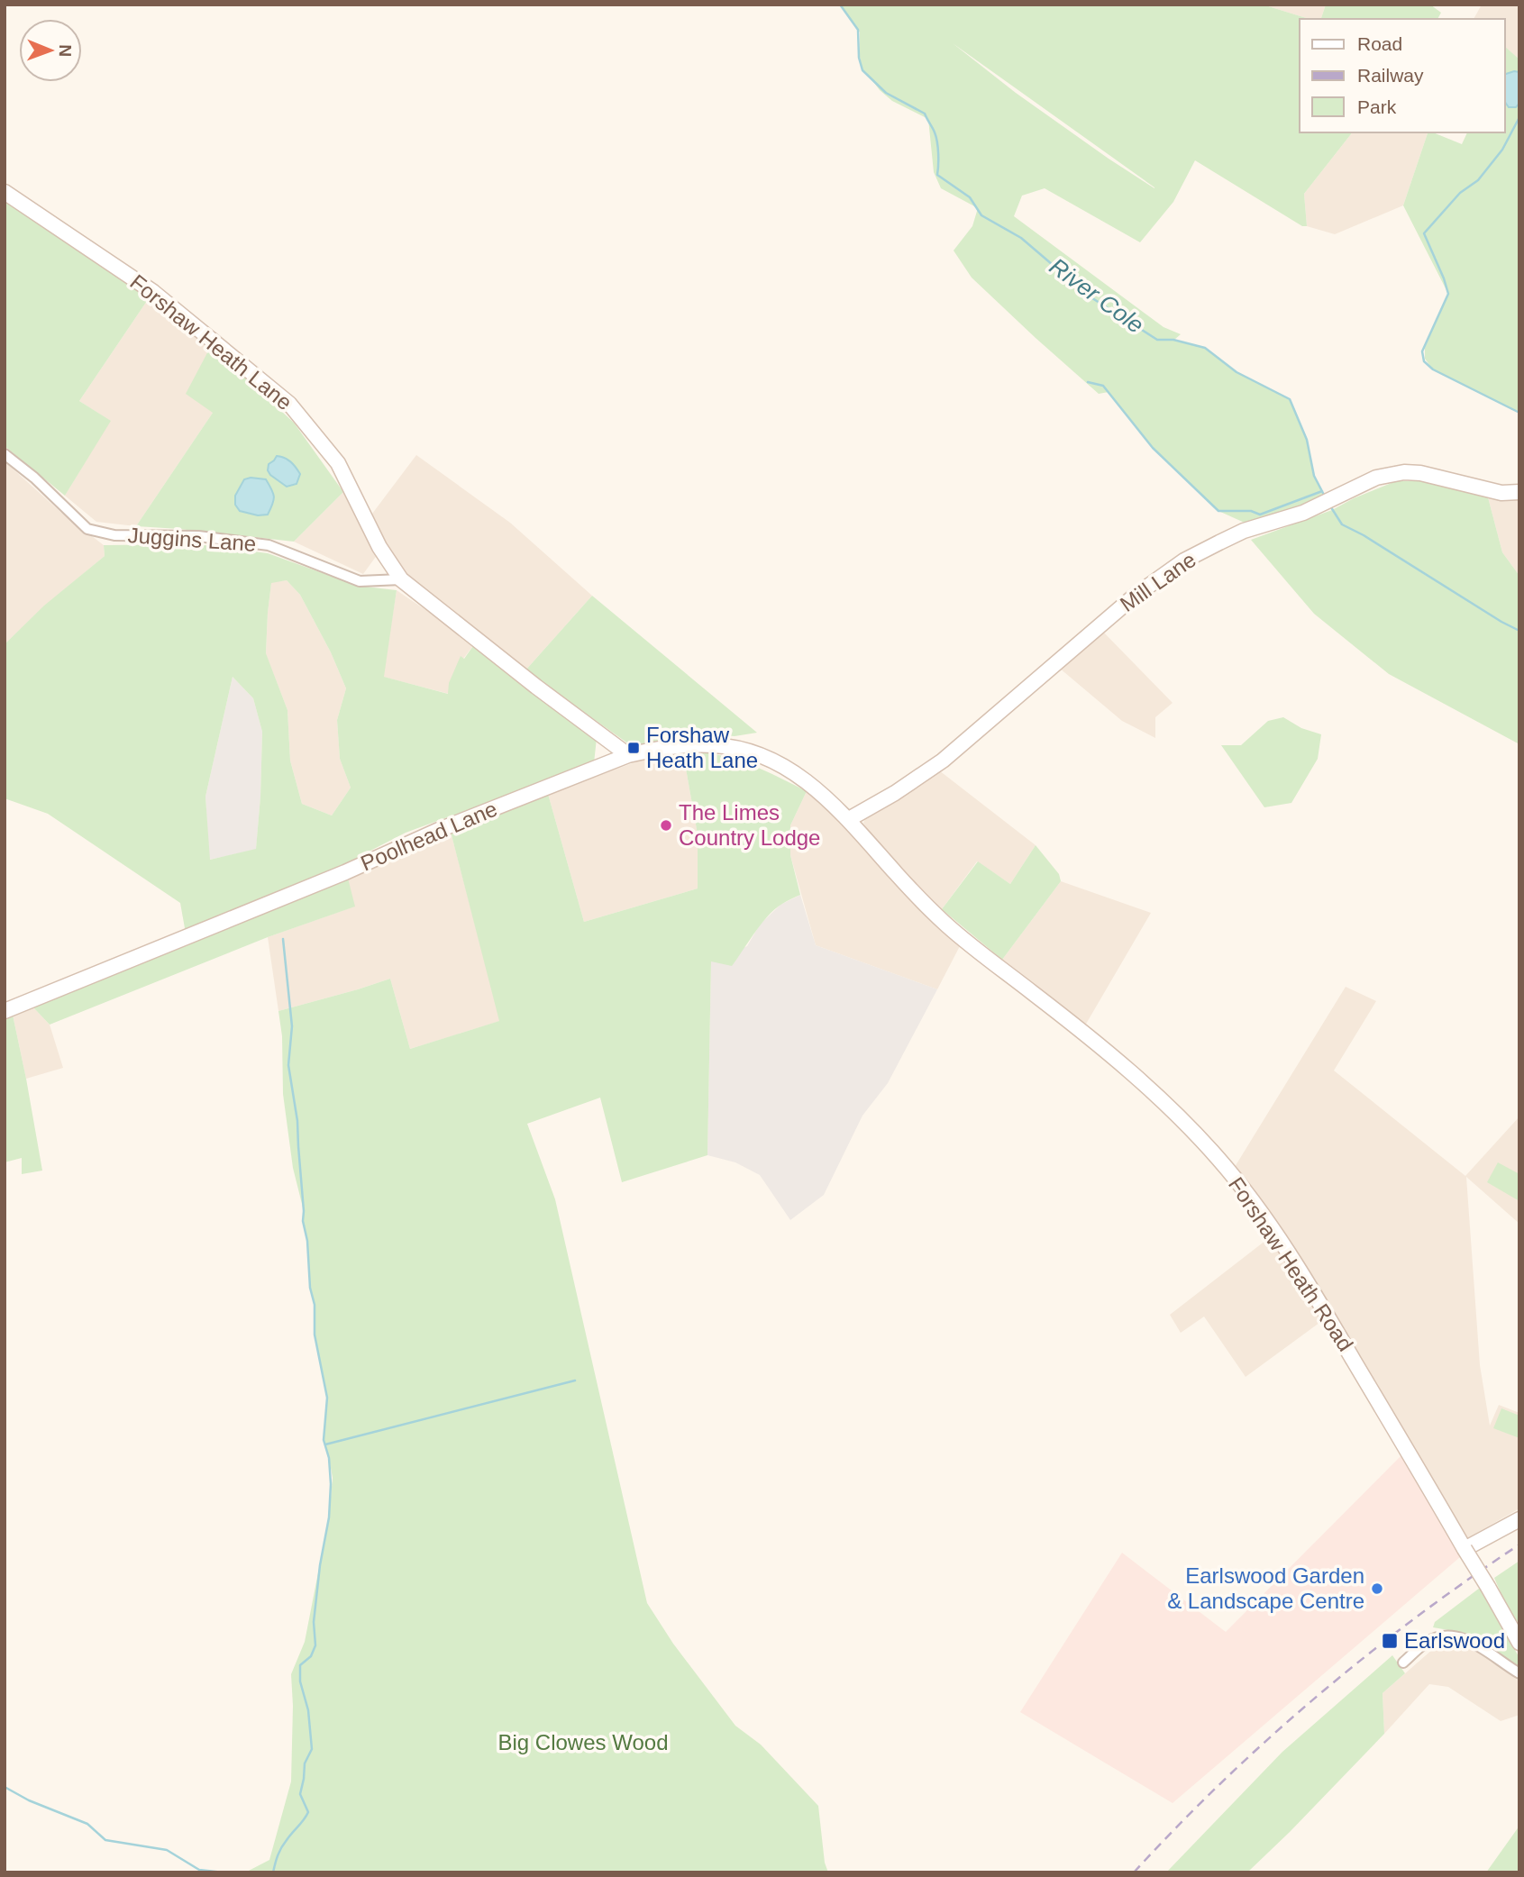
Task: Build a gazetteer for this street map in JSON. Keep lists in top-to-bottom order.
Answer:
{
  "streets": {
    "street": [
      "Forshaw Heath Lane",
      "Juggins Lane",
      "Mill Lane",
      "Poolhead Lane",
      "Forshaw Heath Road"
    ]
  },
  "crossings": [
    ["Forshaw Heath Lane", "Juggins Lane"],
    ["Forshaw Heath Lane", "Poolhead Lane"],
    ["Mill Lane", "Poolhead Lane"],
    ["Mill Lane", "Forshaw Heath Road"],
    ["Poolhead Lane", "Forshaw Heath Road"]
  ],
  "water": ["River Cole"],
  "parks": ["Big Clowes Wood"],
  "places": {
    "transit": ["Forshaw Heath Lane", "Earlswood"],
    "other": ["The Limes Country Lodge", "Earlswood Garden & Landscape Centre"]
  },
  "legend": ["Road", "Railway", "Park"],
  "north": "right"
}
